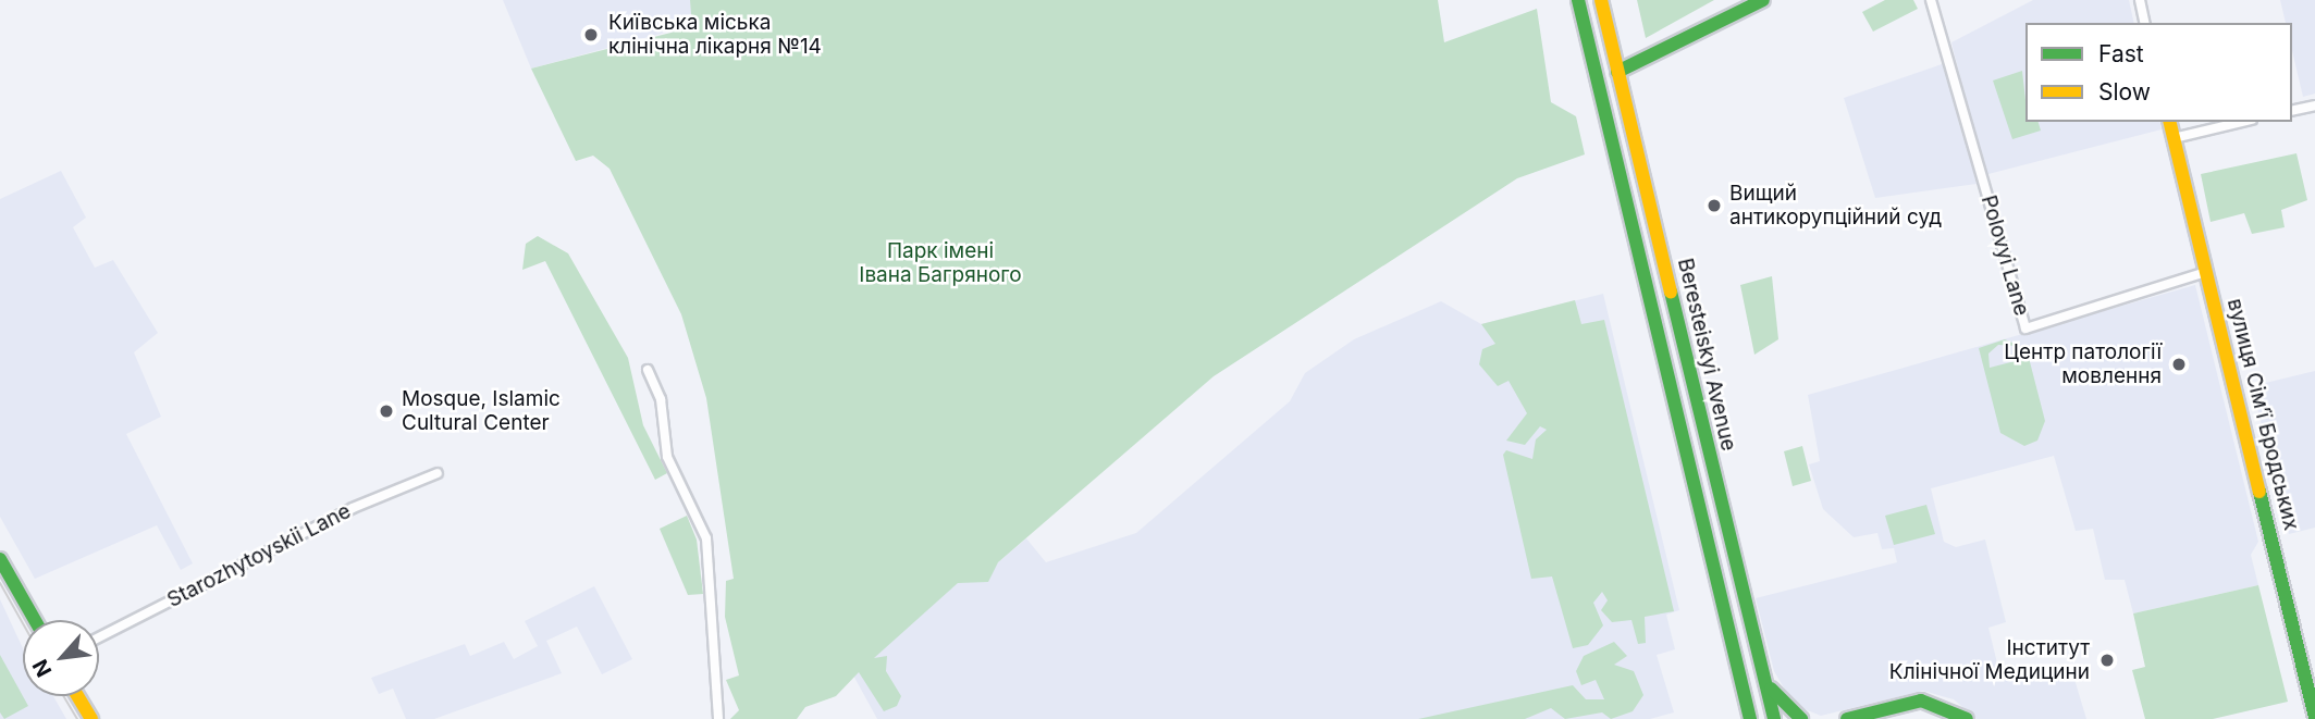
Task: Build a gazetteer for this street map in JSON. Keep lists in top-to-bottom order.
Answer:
{
  "streets": {
    "main road": ["Beresteiskyi Avenue", "вулиця Сімʼї Бродських"],
    "street": ["Polovyi Lane", "Starozhytoyskii Lane"]
  },
  "crossings": [
    ["Polovyi Lane", "вулиця Сімʼї Бродських"]
  ],
  "parks": ["Парк імені Івана Багряного"],
  "places": [
    "Київська міська клінічна лікарня №14",
    "Вищий антикорупційний суд",
    "Центр патології мовлення",
    "Mosque, Islamic Cultural Center",
    "Інститут Клінічної Медицини"
  ],
  "legend": ["Fast", "Slow"],
  "north": "bottom left"
}
